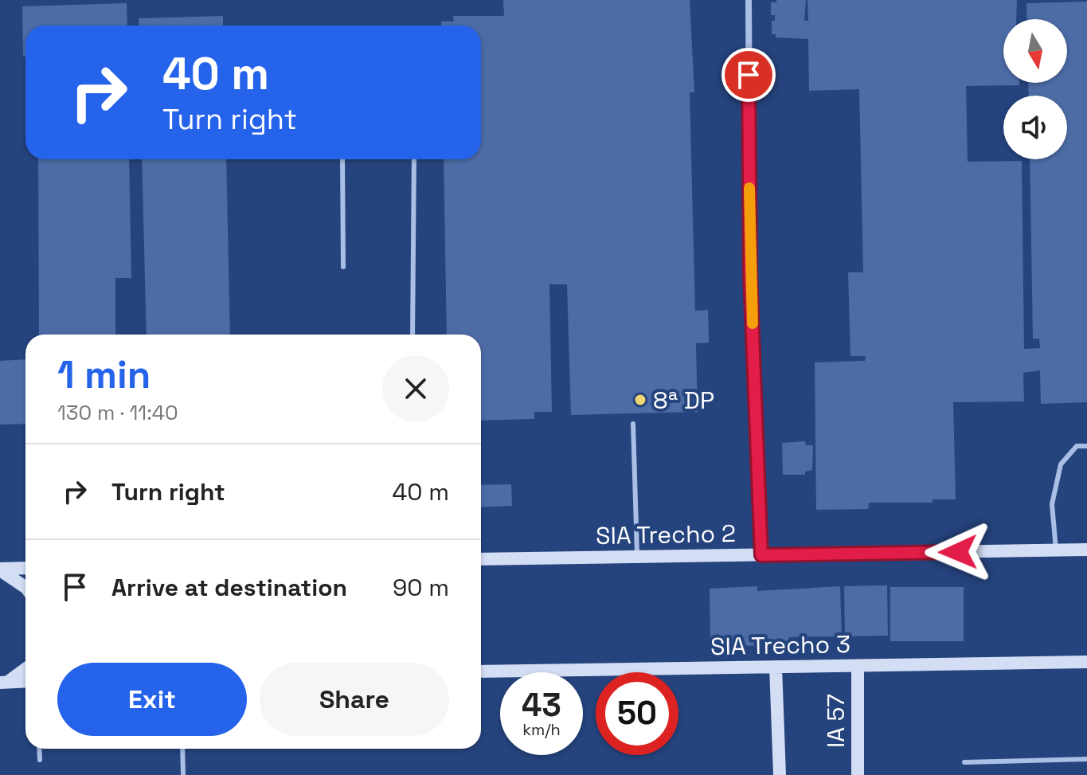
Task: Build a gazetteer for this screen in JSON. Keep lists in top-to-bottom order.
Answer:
{
  "streets": {
    "main road": ["SIA Trecho 2", "SIA Trecho 3", "IA 57"]
  },
  "crossings": [
    ["SIA Trecho 3", "IA 57"]
  ],
  "places": ["8ª DP"],
  "north": "bottom",
  "page": {
    "turn": ["40 m", "Turn right"],
    "heading": ["1 min", "130 m · 11:40"],
    "list": [
      {
        "name": "Turn right",
        "value": "40 m"
      },
      {
        "name": "Arrive at destination",
        "value": "90 m"
      }
    ],
    "buttons": ["Exit", "Share"],
    "speed": "43 km/h",
    "limit": "50"
  }
}
